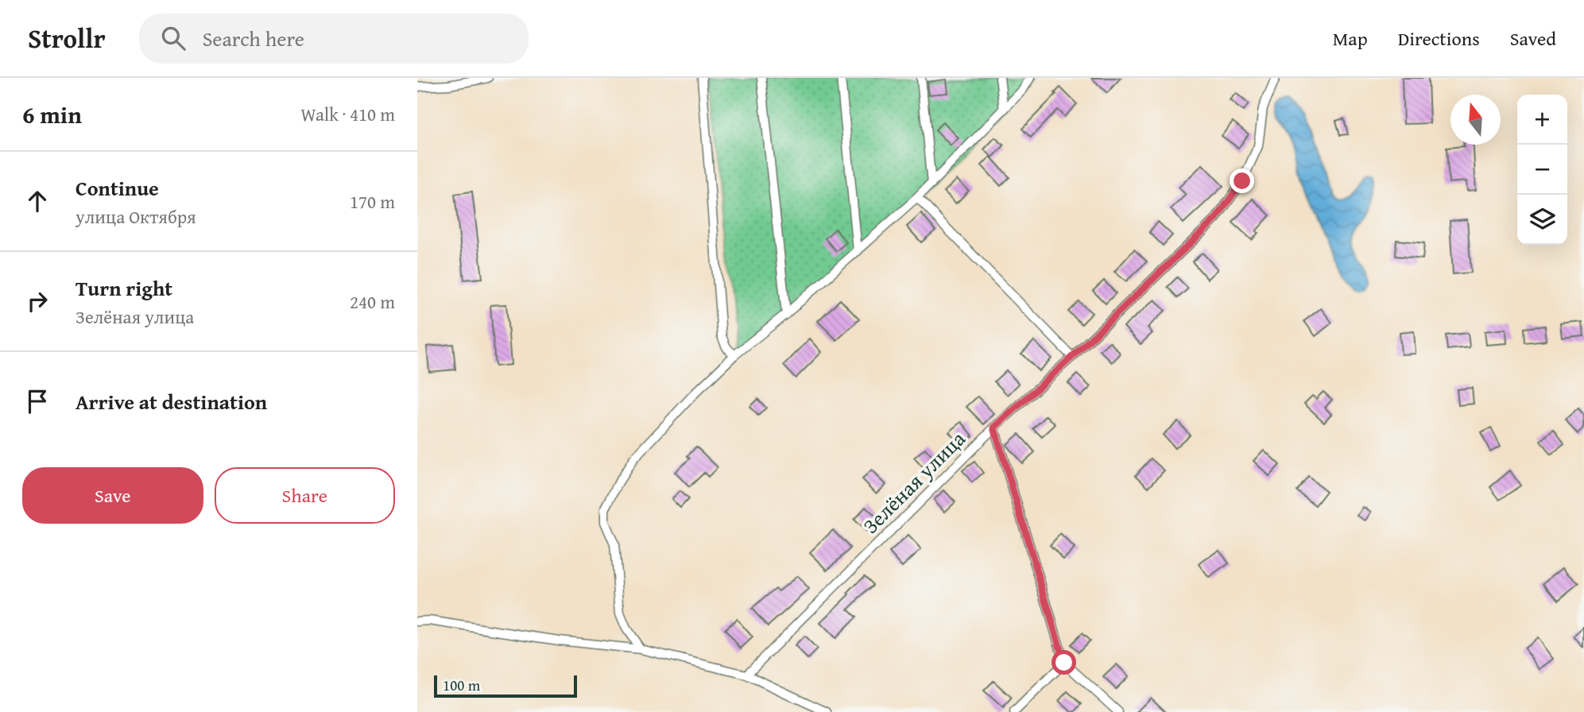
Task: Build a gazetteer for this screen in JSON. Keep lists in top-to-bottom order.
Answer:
{
  "streets": {
    "street": ["Зелёная улица"]
  },
  "scale_bar": "100 m",
  "north": "top",
  "page": {
    "header": "Strollr",
    "search": "Search here",
    "nav": ["Map", "Directions", "Saved"],
    "heading": ["6 min", "Walk · 410 m"],
    "map_buttons": ["+", "−"],
    "list": [
      ["Continue", "улица Октября", "170 m"],
      ["Turn right", "Зелёная улица", "240 m"],
      "Arrive at destination"
    ],
    "buttons": ["Save", "Share"],
    "scale": "100 m"
  }
}
